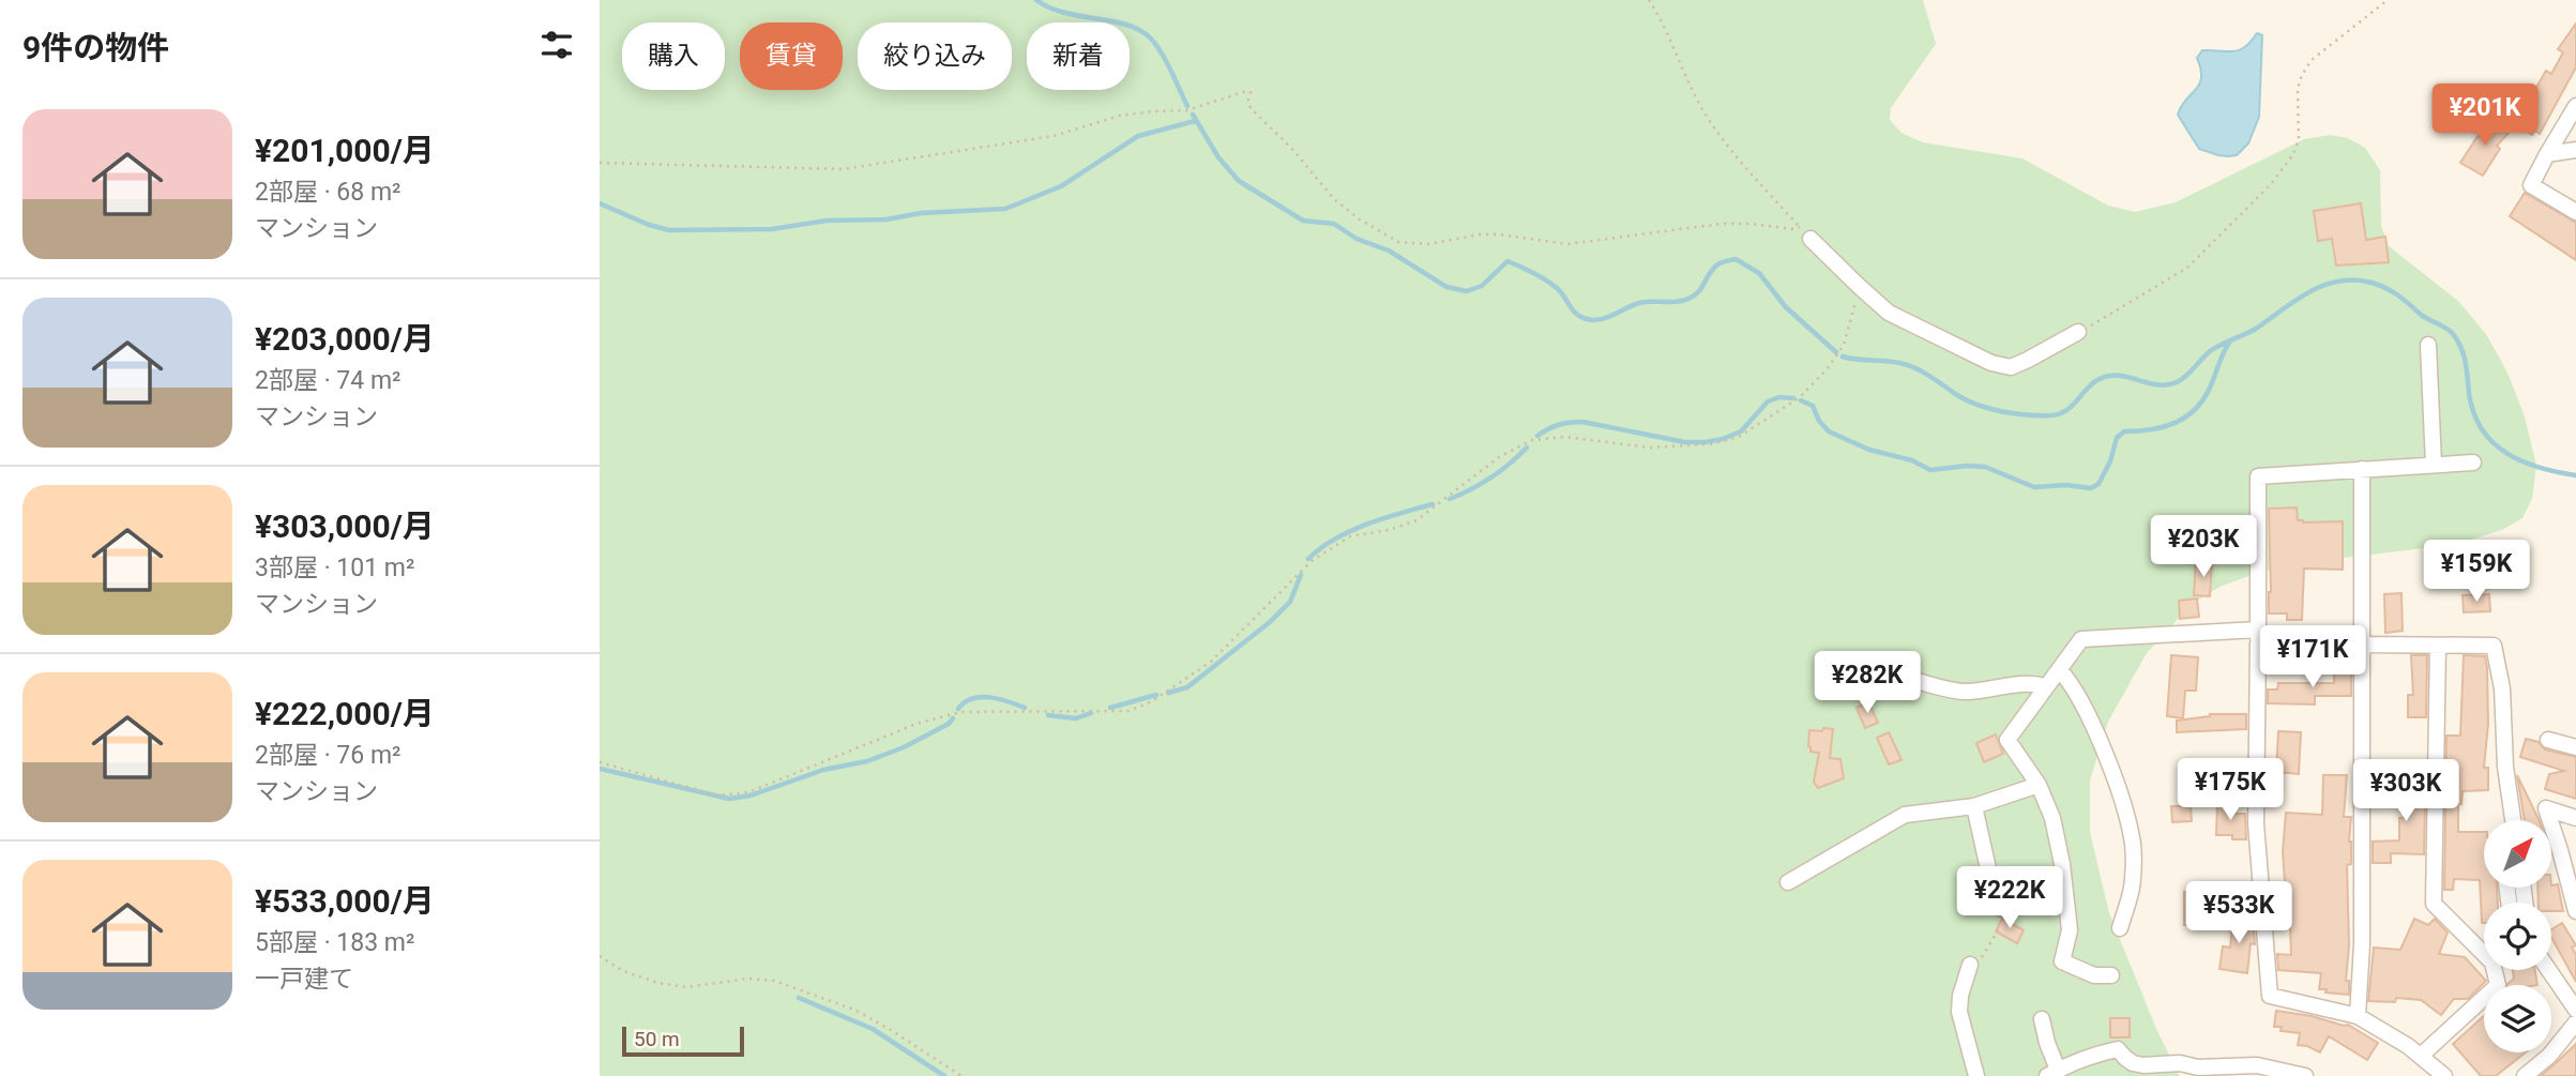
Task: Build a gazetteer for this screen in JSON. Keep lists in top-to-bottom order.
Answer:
{
  "scale_bar": "50 m",
  "north": "top right",
  "page": {
    "heading": "9件の物件",
    "chip": [
      "購入",
      "賃貸",
      "絞り込み",
      "新着"
    ],
    "price": [
      "¥201K",
      "¥203K",
      "¥159K",
      "¥171K",
      "¥282K",
      "¥175K",
      "¥303K",
      "¥222K",
      "¥533K"
    ],
    "list": [
      {
        "name": "¥201,000/月",
        "note": "2部屋 · 68 m² · マンション"
      },
      {
        "name": "¥203,000/月",
        "note": "2部屋 · 74 m² · マンション"
      },
      {
        "name": "¥303,000/月",
        "note": "3部屋 · 101 m² · マンション"
      },
      {
        "name": "¥222,000/月",
        "note": "2部屋 · 76 m² · マンション"
      },
      {
        "name": "¥533,000/月",
        "note": "5部屋 · 183 m² · 一戸建て"
      }
    ],
    "scale": "50 m"
  }
}
